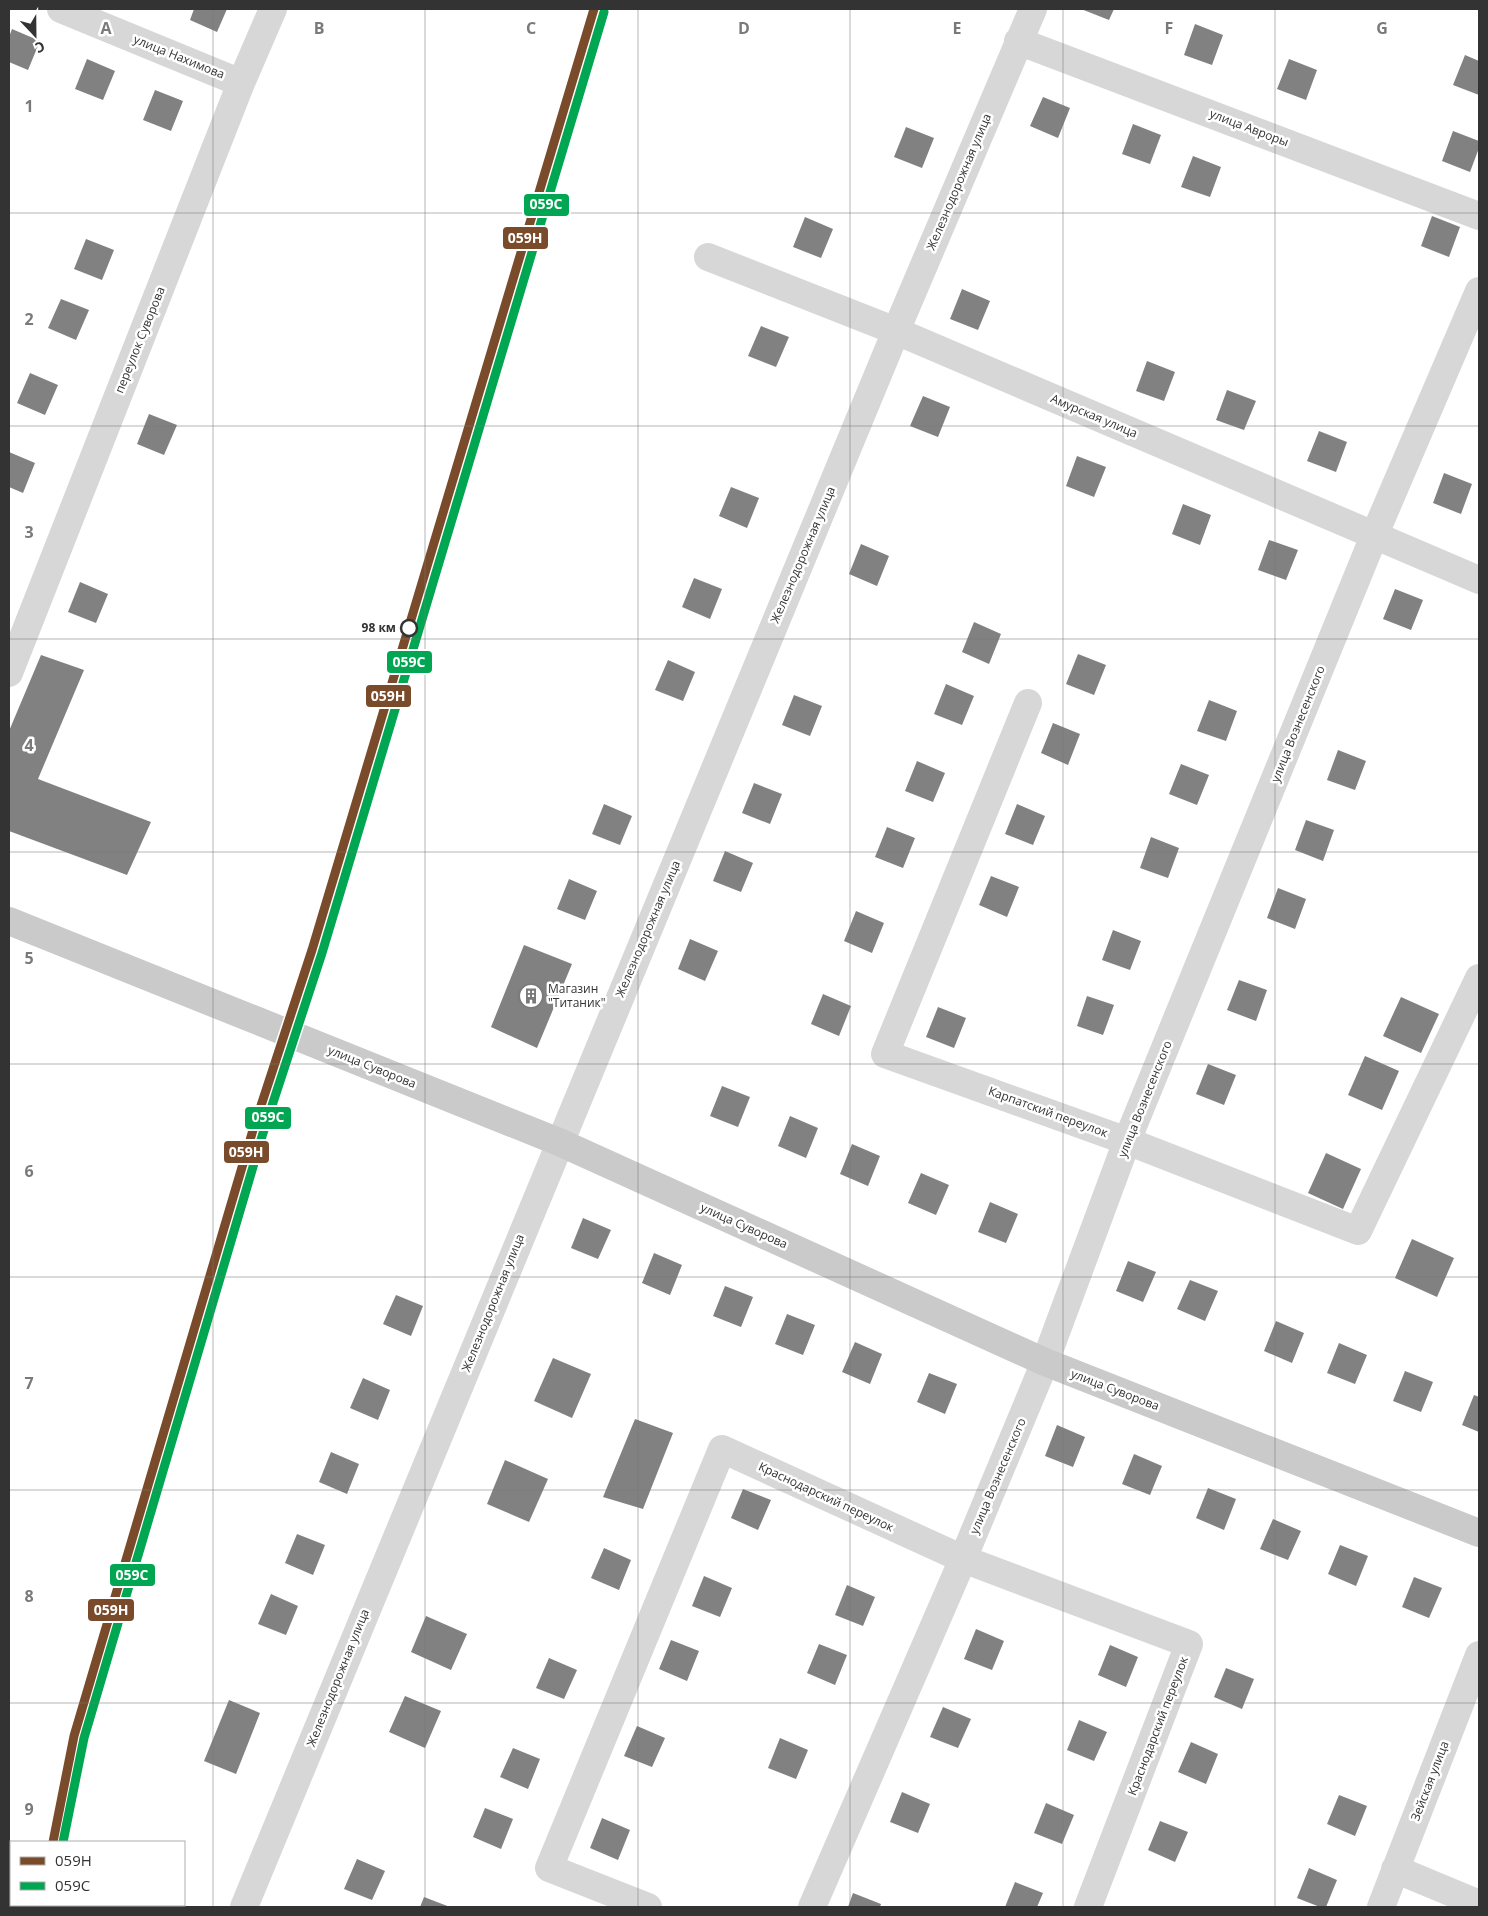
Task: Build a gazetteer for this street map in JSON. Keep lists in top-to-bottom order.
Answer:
{
  "streets": {
    "main road": ["улица Суворова"],
    "street": [
      "улица Нахимова",
      "улица Авроры",
      "Железнодорожная улица",
      "переулок Суворова",
      "Амурская улица",
      "улица Вознесенского",
      "Карпатский переулок",
      "Краснодарский переулок",
      "Зейская улица"
    ]
  },
  "crossings": [
    ["улица Нахимова", "переулок Суворова"],
    ["улица Авроры", "Железнодорожная улица"],
    ["Железнодорожная улица", "Амурская улица"],
    ["Железнодорожная улица", "улица Суворова"],
    ["Амурская улица", "улица Вознесенского"],
    ["улица Вознесенского", "улица Суворова"],
    ["улица Вознесенского", "Карпатский переулок"],
    ["улица Вознесенского", "Краснодарский переулок"]
  ],
  "places": {
    "other": ["98 км"],
    "building": ["Магазин \"Титаник\""]
  },
  "lines": ["transit line 059Н", "transit line 059С"],
  "legend": ["059Н", "059С"],
  "north": "bottom",
  "grid": {
    "columns": [
      "A",
      "B",
      "C",
      "D",
      "E",
      "F",
      "G"
    ],
    "rows": [
      "1",
      "2",
      "3",
      "4",
      "5",
      "6",
      "7",
      "8",
      "9"
    ]
  }
}
